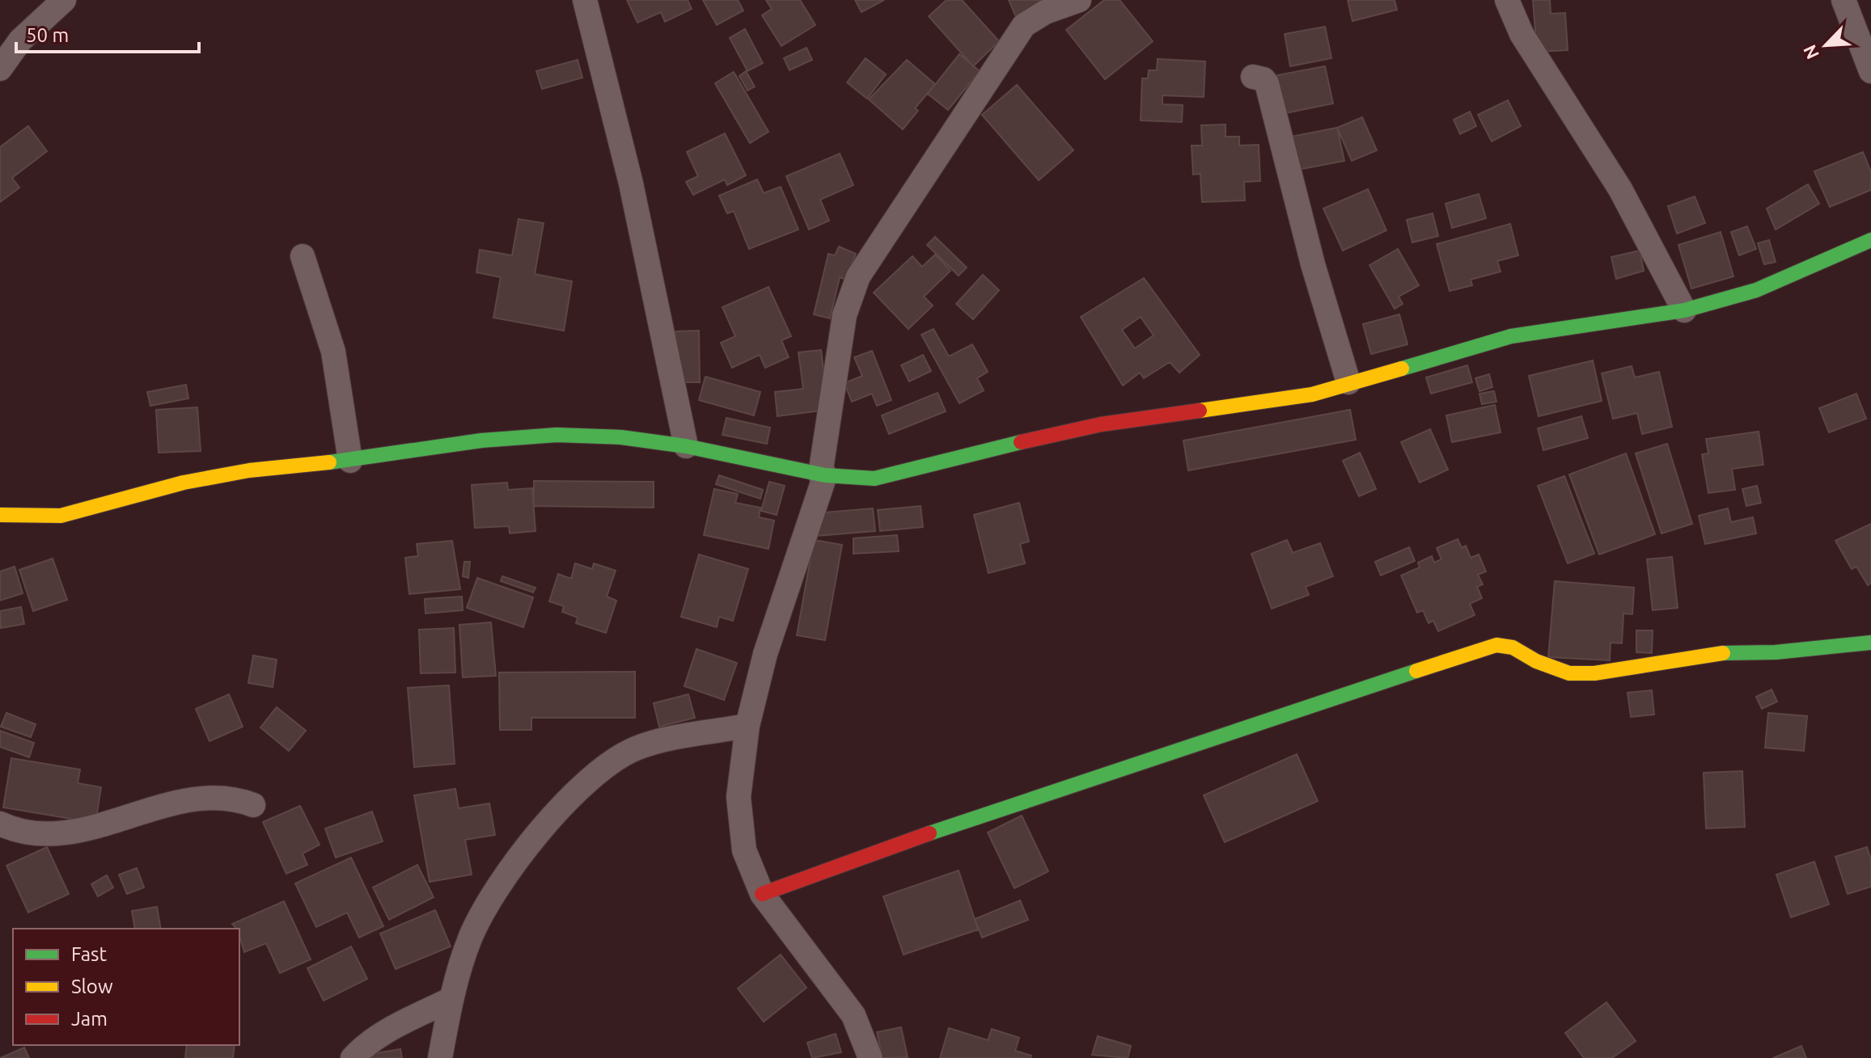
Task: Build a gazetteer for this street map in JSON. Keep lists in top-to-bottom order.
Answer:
{
  "legend": ["Fast", "Slow", "Jam"],
  "scale_bar": "50 m",
  "north": "bottom left"
}
